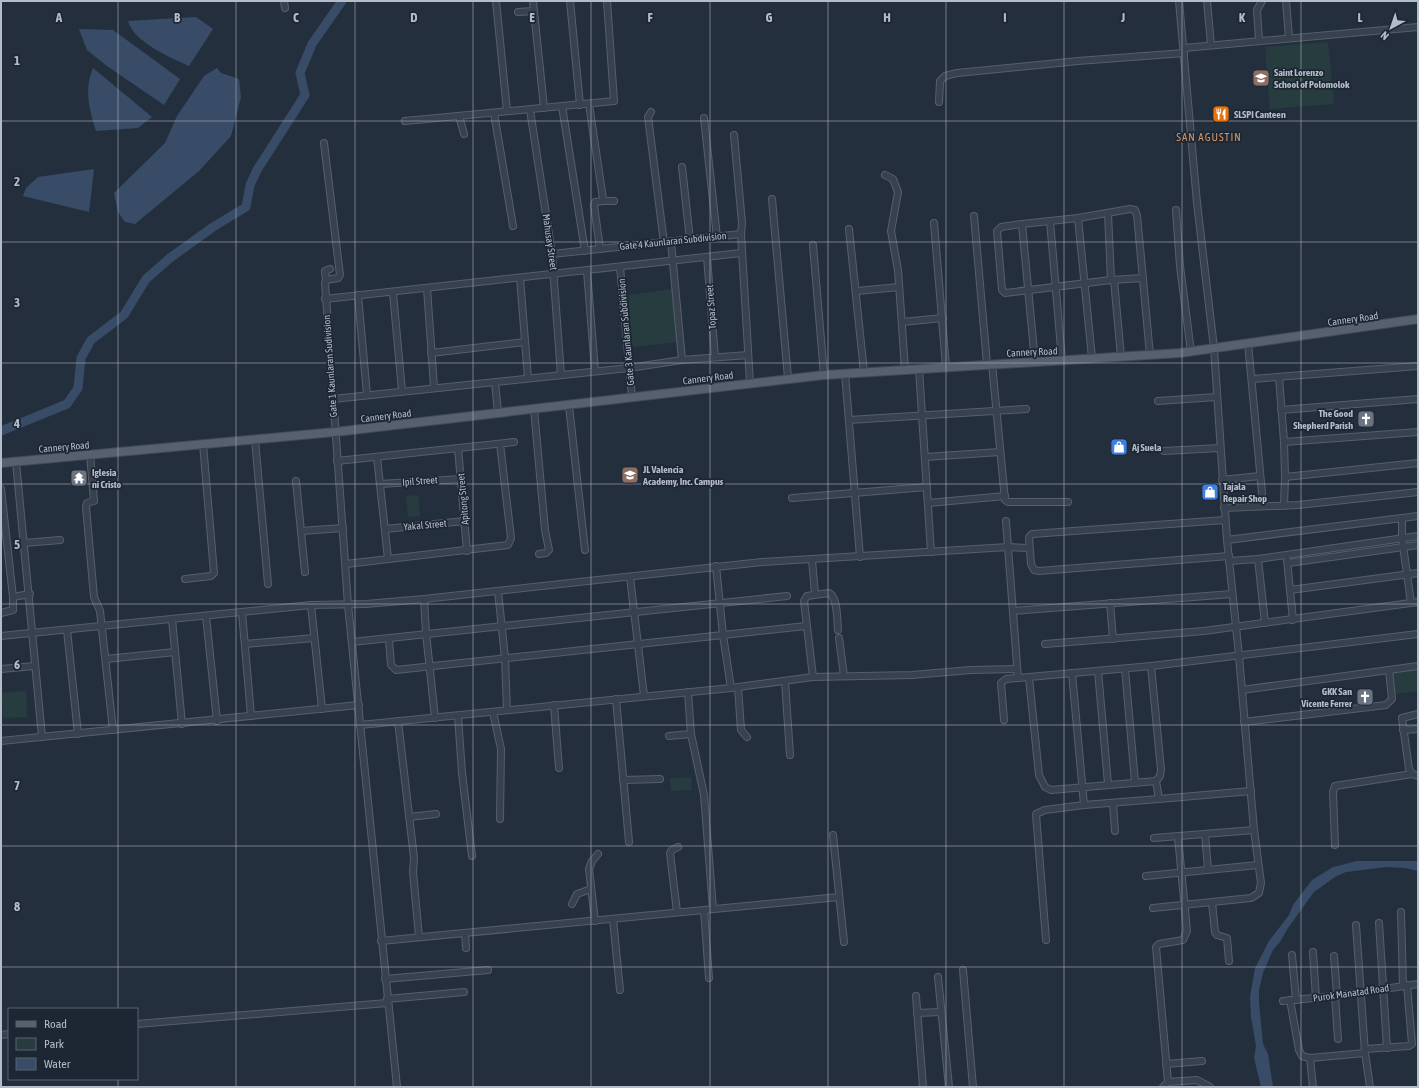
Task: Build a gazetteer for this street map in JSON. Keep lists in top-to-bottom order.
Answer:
{
  "streets": {
    "main road": ["Cannery Road"],
    "street": [
      "Gate 4 Kaunlaran Subdivision",
      "Mahusay Street",
      "Topaz Street",
      "Gate 3 Kaunlaran Subdivision",
      "Gate 1 Kaunlaran Sudivision",
      "Ipil Street",
      "Apitong Street",
      "Yakal Street",
      "Purok Manatad Road"
    ]
  },
  "crossings": [
    ["Gate 4 Kaunlaran Subdivision", "Mahusay Street"],
    ["Gate 4 Kaunlaran Subdivision", "Cannery Road"],
    ["Cannery Road", "Gate 3 Kaunlaran Subdivision"],
    ["Cannery Road", "Gate 1 Kaunlaran Sudivision"],
    ["Ipil Street", "Apitong Street"],
    ["Apitong Street", "Yakal Street"]
  ],
  "districts": ["SAN AGUSTIN"],
  "places": {
    "school or university": ["Saint Lorenzo School of Polomolok", "JL Valencia Academy, Inc. Campus"],
    "restaurant": ["SLSPI Canteen"],
    "church": ["The Good Shepherd Parish", "GKK San Vicente Ferrer"],
    "shop": ["Aj Suela", "Tajala Repair Shop"],
    "temple": ["Iglesia ni Cristo"]
  },
  "legend": ["Road", "Park", "Water"],
  "north": "bottom left",
  "grid": {
    "columns": [
      "A",
      "B",
      "C",
      "D",
      "E",
      "F",
      "G",
      "H",
      "I",
      "J",
      "K",
      "L"
    ],
    "rows": [
      "1",
      "2",
      "3",
      "4",
      "5",
      "6",
      "7",
      "8"
    ]
  }
}
